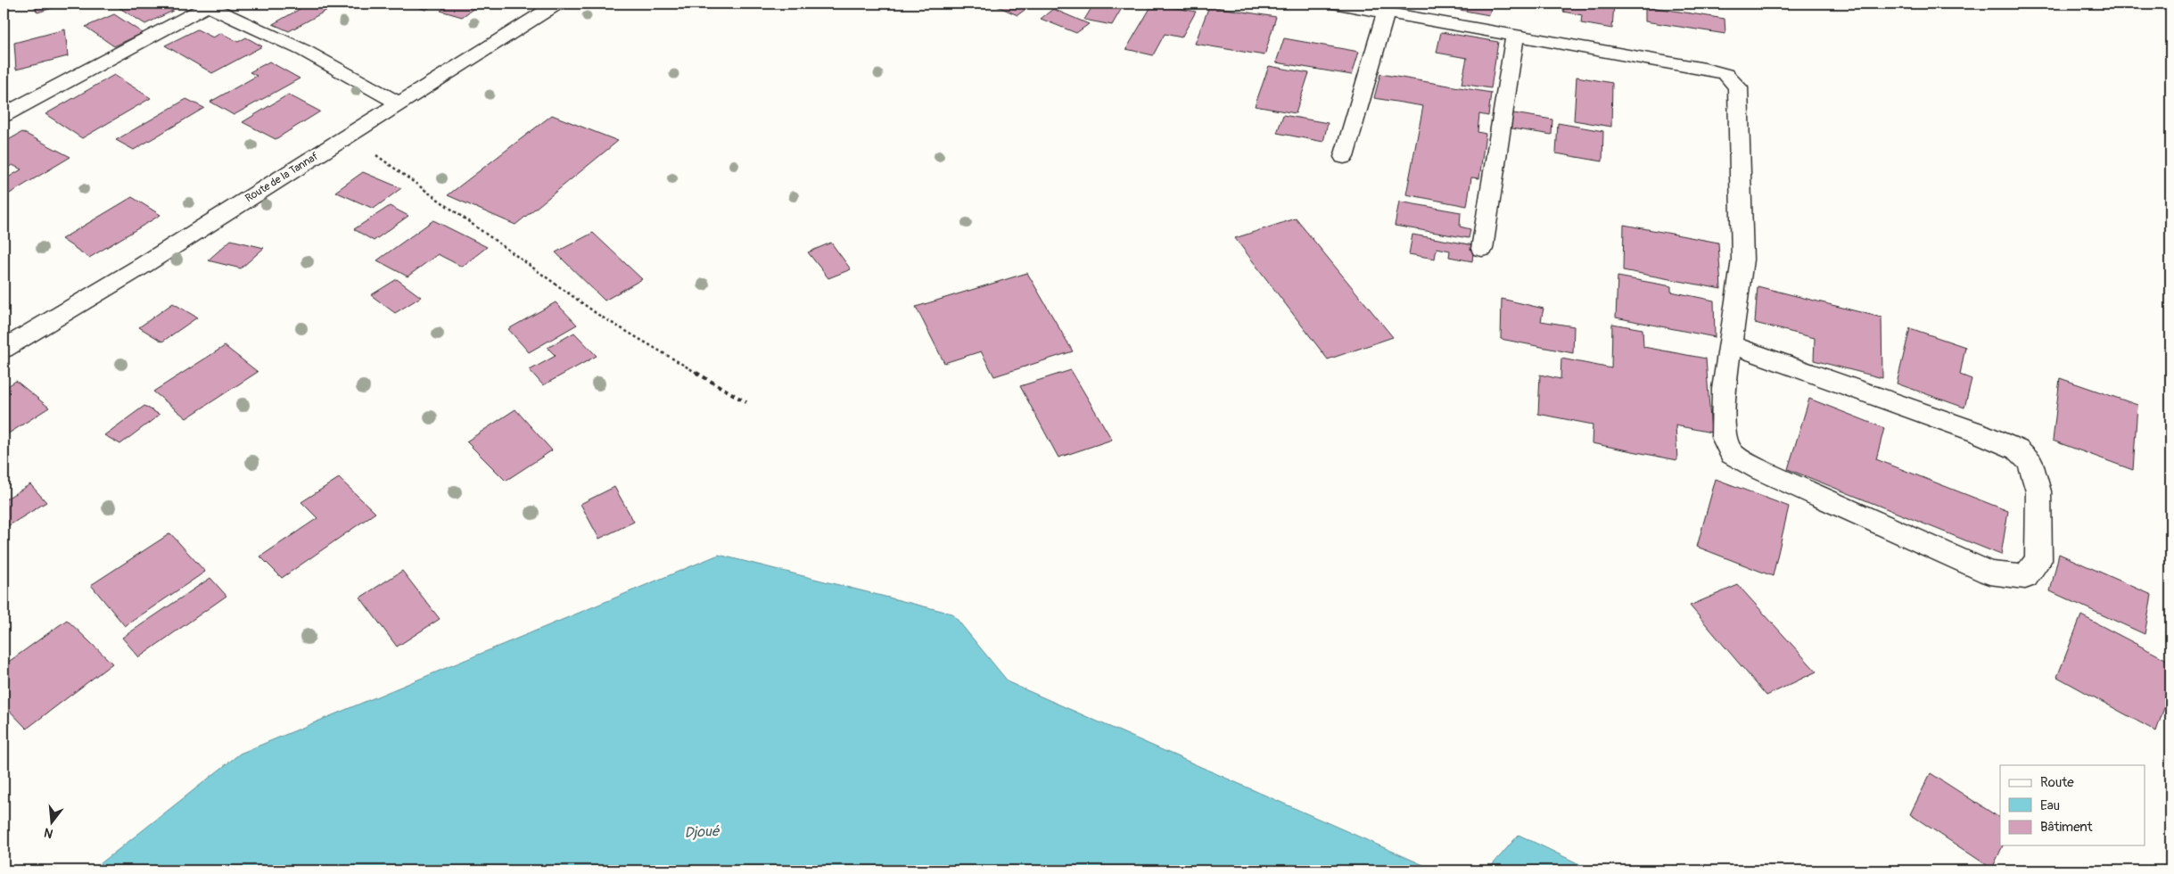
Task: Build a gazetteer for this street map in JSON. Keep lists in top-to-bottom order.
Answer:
{
  "streets": {
    "street": ["Route de la Tannaf"]
  },
  "water": ["Djoué"],
  "legend": ["Route", "Eau", "Bâtiment"],
  "north": "bottom"
}
